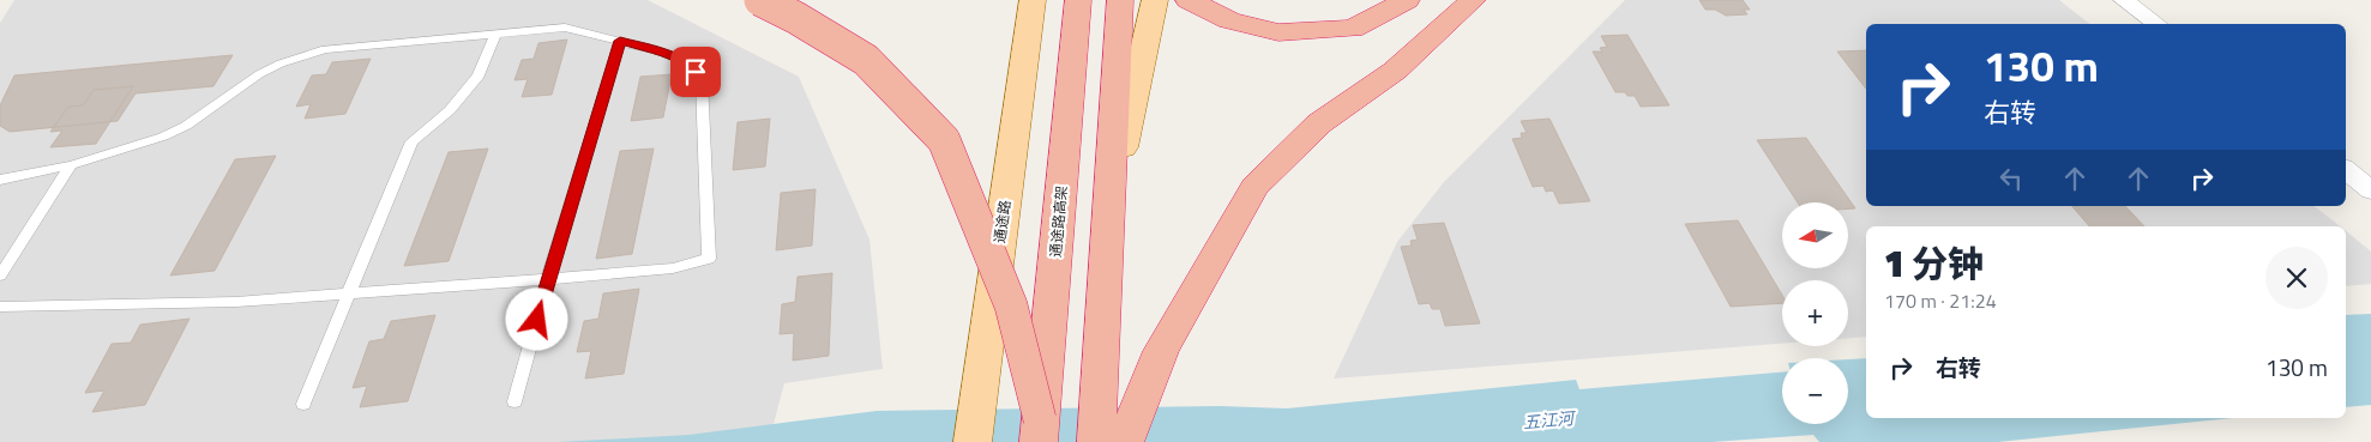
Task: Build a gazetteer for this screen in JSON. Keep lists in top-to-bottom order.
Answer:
{
  "streets": {
    "highway": ["通途路高架"],
    "main road": ["通途路"]
  },
  "water": ["五江河"],
  "north": "left",
  "page": {
    "turn": ["130 m", "右转"],
    "map_buttons": ["+", "−"],
    "heading": ["1 分钟", "170 m · 21:24"],
    "list": [
      {
        "name": "右转",
        "value": "130 m"
      }
    ]
  }
}
